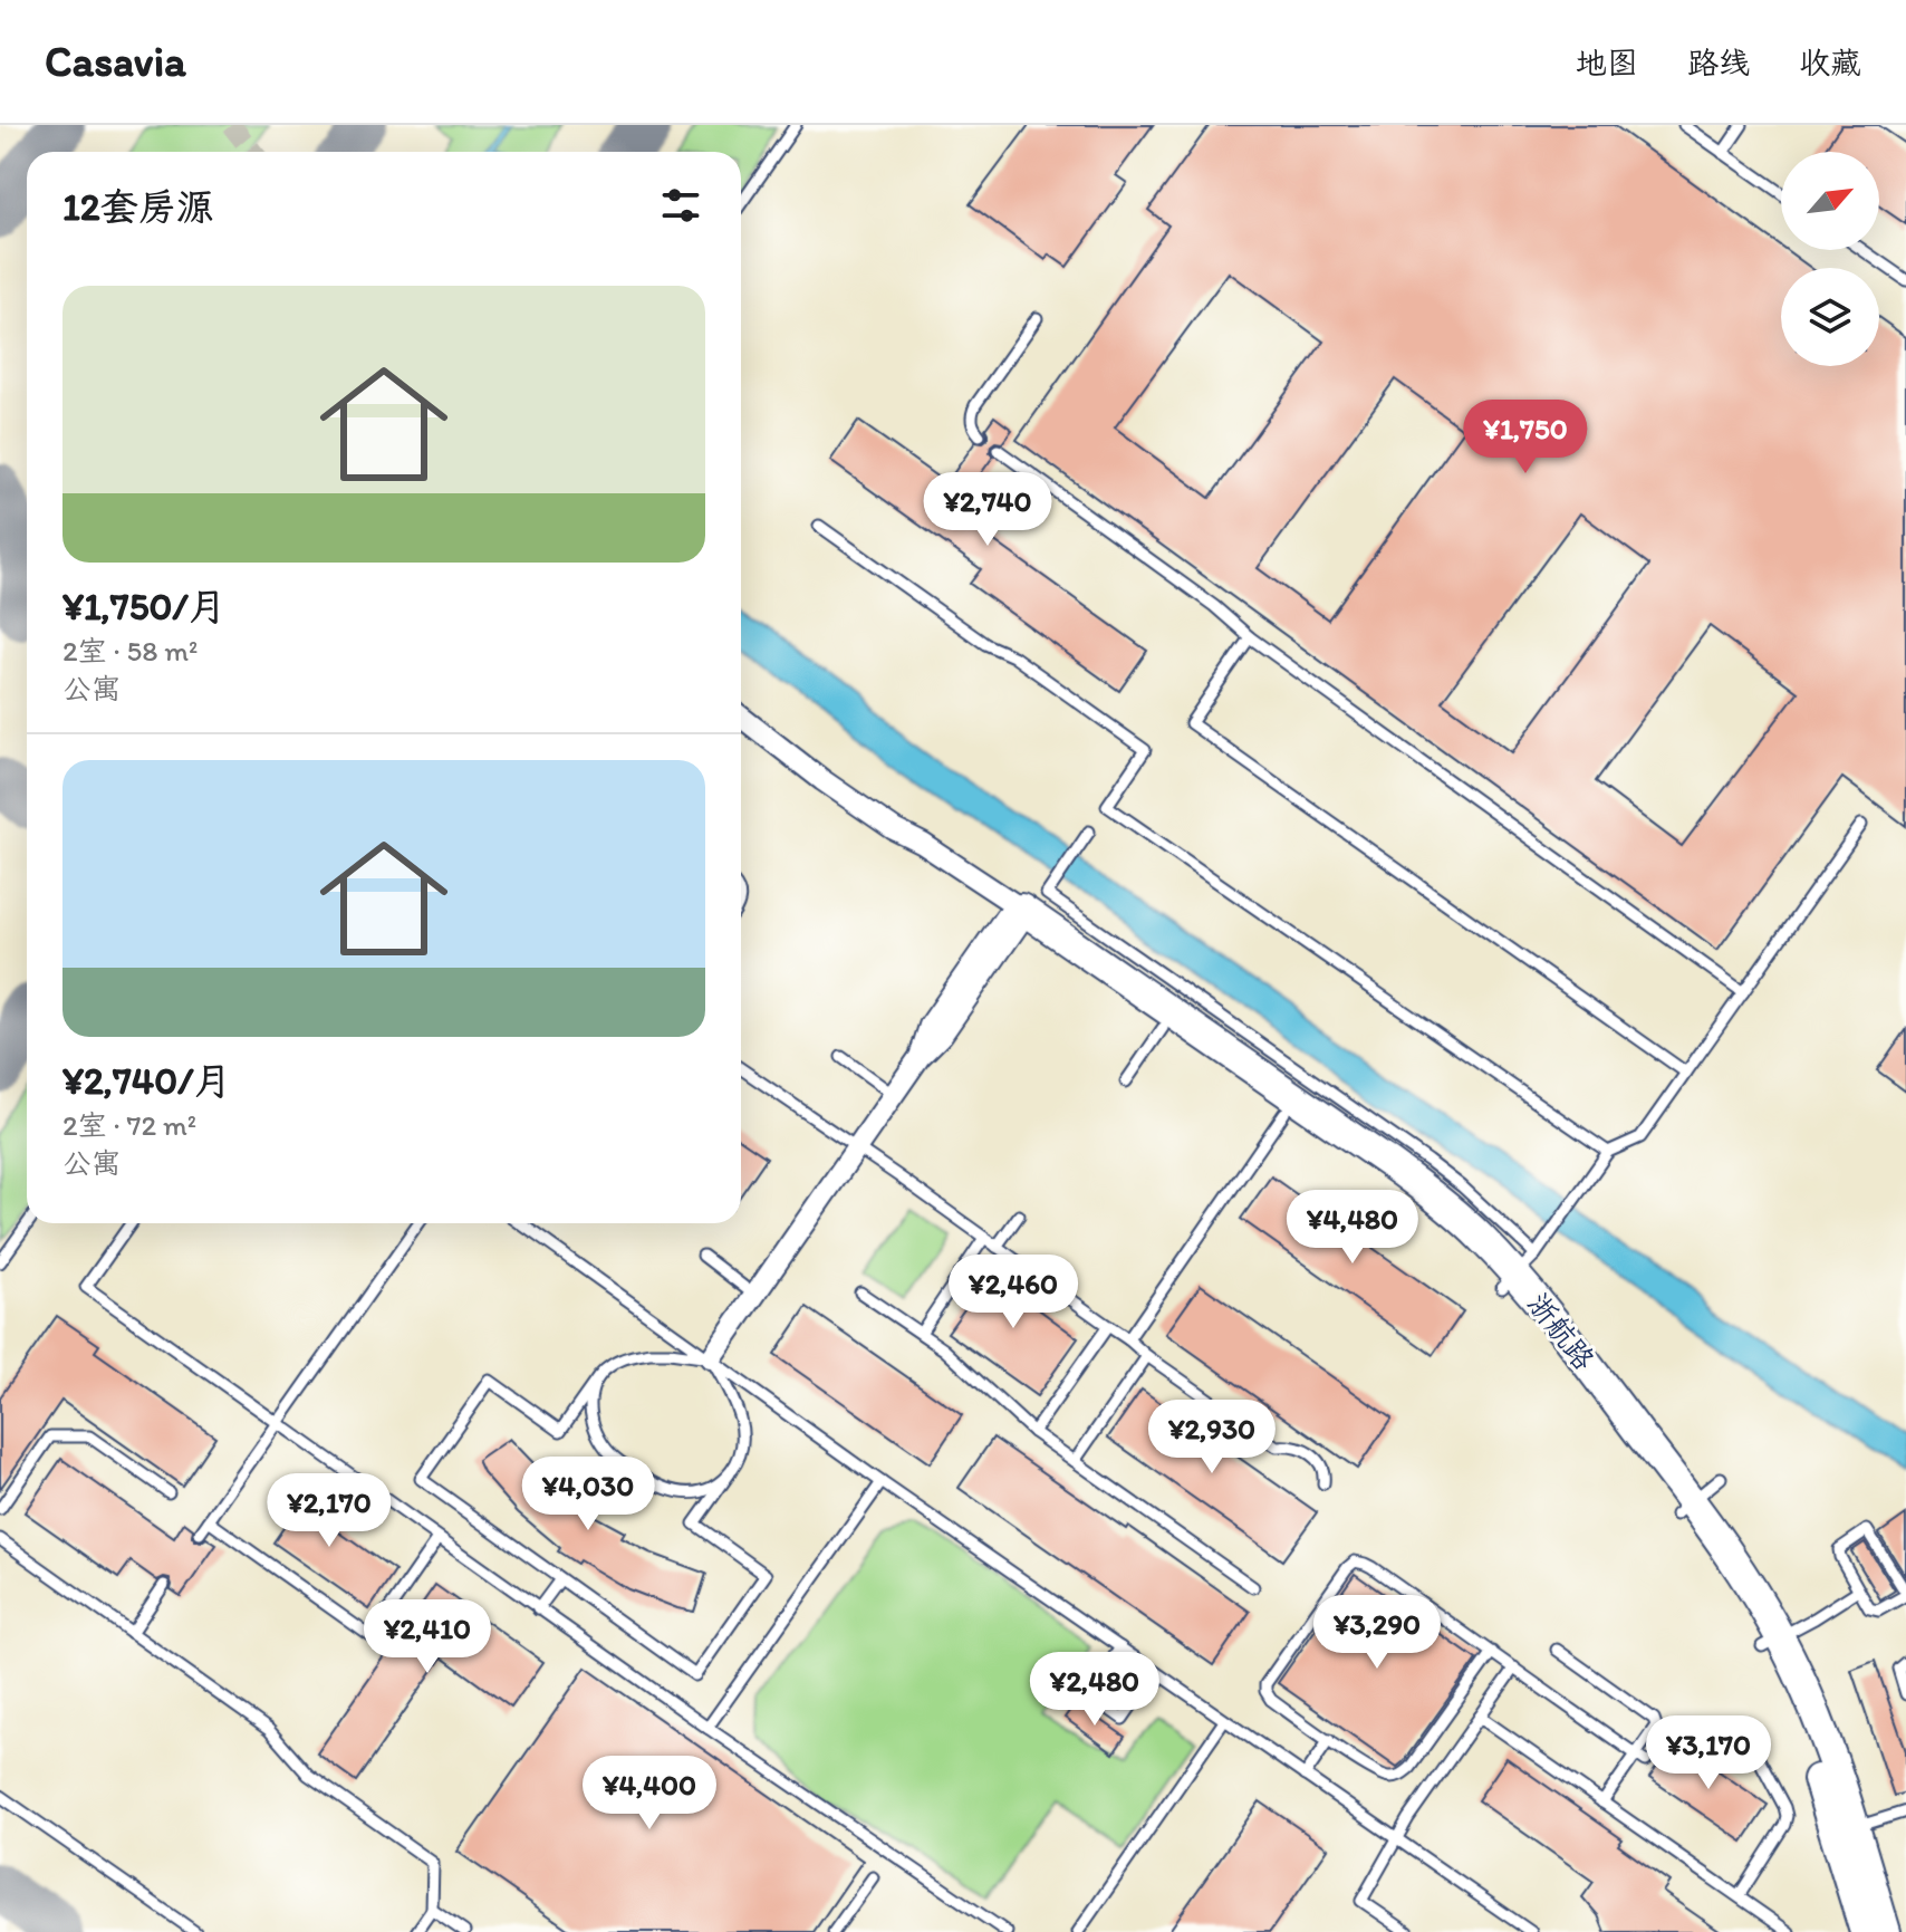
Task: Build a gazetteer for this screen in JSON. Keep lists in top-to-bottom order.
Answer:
{
  "streets": {
    "street": ["浙航路"]
  },
  "north": "top right",
  "page": {
    "header": "Casavia",
    "nav": ["地图", "路线", "收藏"],
    "heading": "12套房源",
    "list": [
      {
        "name": "¥1,750/月",
        "note": "2室 · 58 m² · 公寓"
      },
      {
        "name": "¥2,740/月",
        "note": "2室 · 72 m² · 公寓"
      }
    ],
    "price": [
      "¥1,750",
      "¥2,740",
      "¥4,480",
      "¥2,460",
      "¥2,930",
      "¥4,030",
      "¥2,170",
      "¥3,290",
      "¥2,410",
      "¥2,480",
      "¥3,170",
      "¥4,400"
    ]
  }
}
